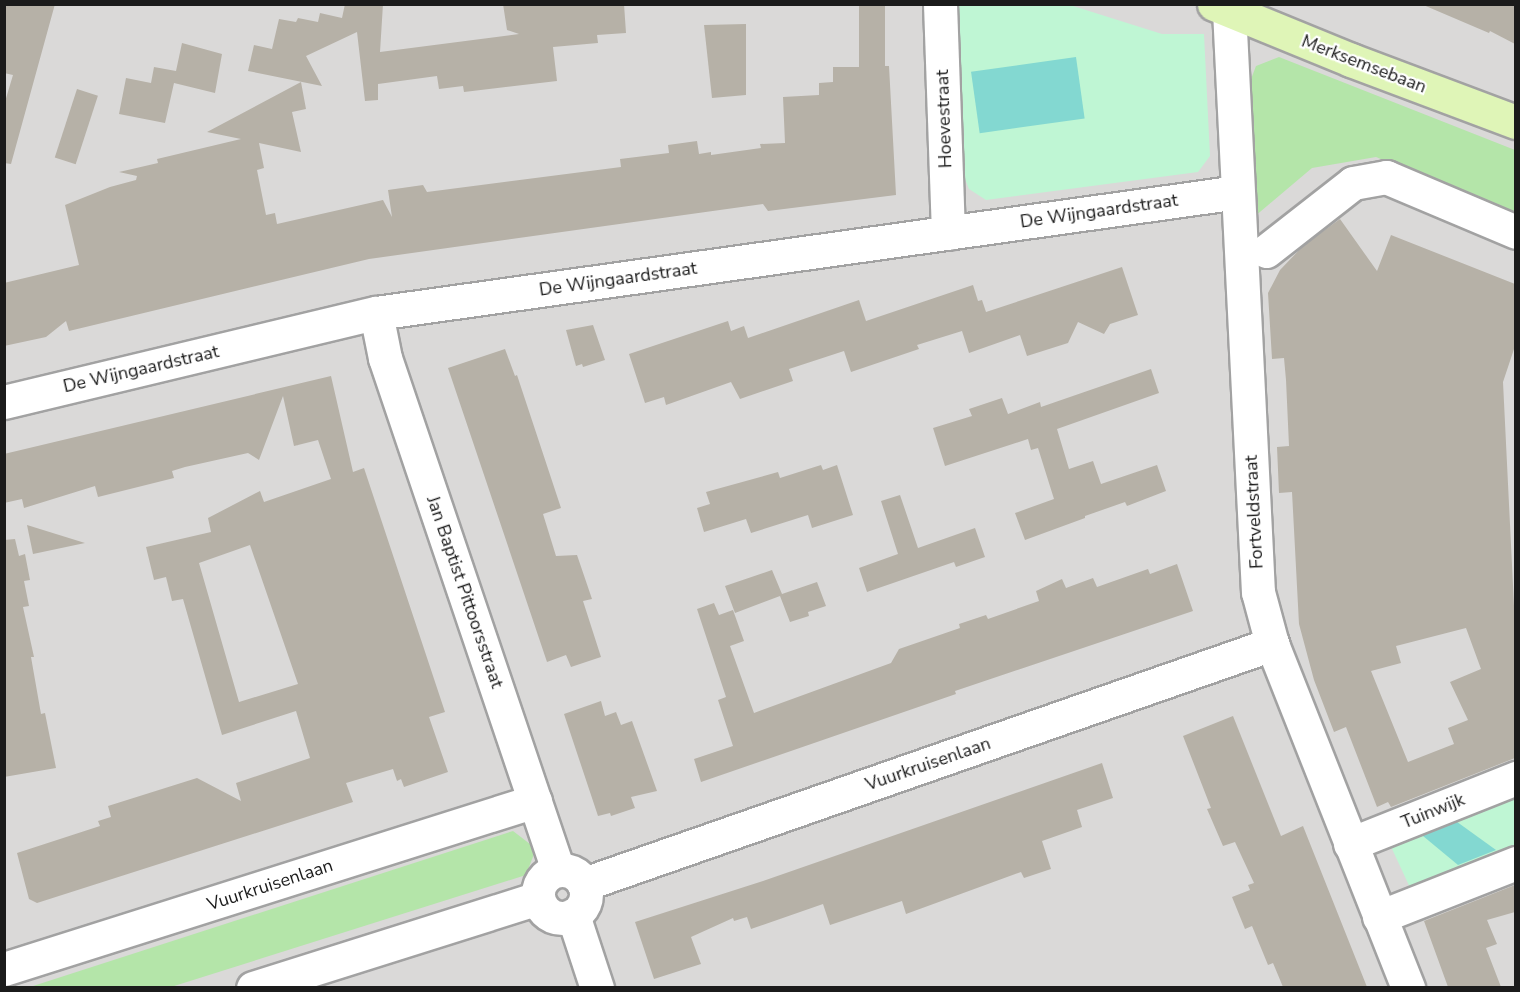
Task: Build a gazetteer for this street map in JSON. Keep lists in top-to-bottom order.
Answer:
{
  "streets": {
    "main road": ["Merksemsebaan"],
    "street": [
      "Hoevestraat",
      "De Wijngaardstraat",
      "Fortveldstraat",
      "Jan Baptist Pittoorsstraat",
      "Vuurkruisenlaan",
      "Tuinwijk"
    ]
  },
  "crossings": [
    ["Merksemsebaan", "Fortveldstraat"],
    ["Hoevestraat", "De Wijngaardstraat"],
    ["De Wijngaardstraat", "Fortveldstraat"],
    ["De Wijngaardstraat", "Jan Baptist Pittoorsstraat"],
    ["Fortveldstraat", "Vuurkruisenlaan"],
    ["Fortveldstraat", "Tuinwijk"],
    ["Jan Baptist Pittoorsstraat", "Vuurkruisenlaan"]
  ]
}
